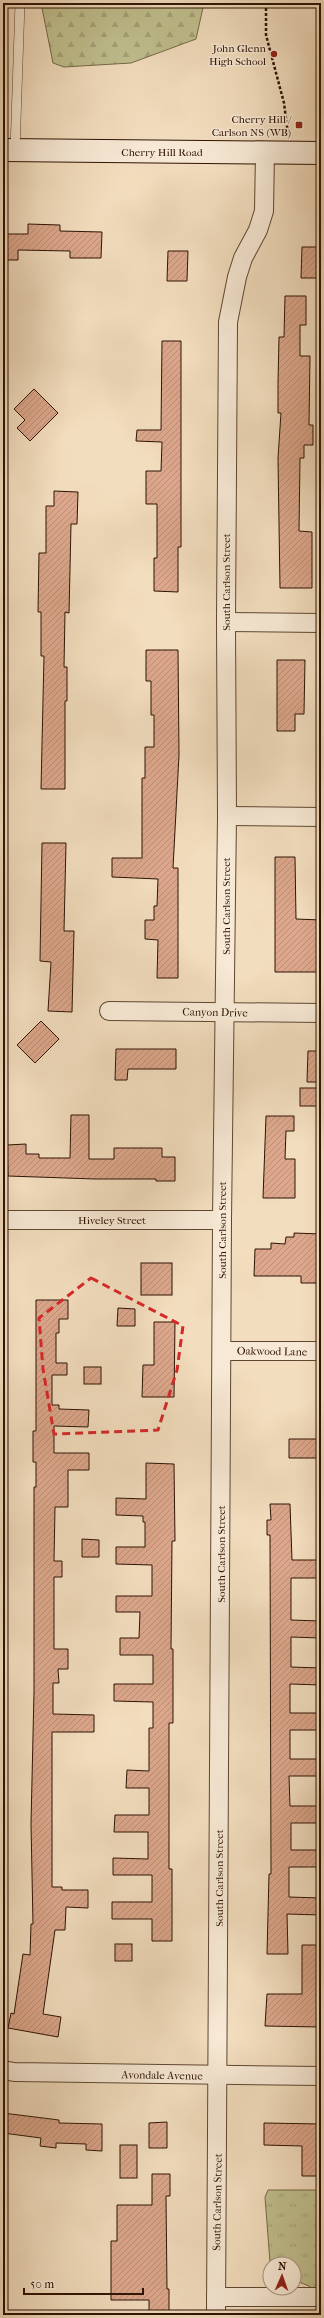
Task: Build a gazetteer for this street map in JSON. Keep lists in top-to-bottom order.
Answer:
{
  "streets": {
    "main road": ["Cherry Hill Road"],
    "street": [
      "South Carlson Street",
      "Canyon Drive",
      "Hiveley Street",
      "Oakwood Lane",
      "Avondale Avenue"
    ]
  },
  "crossings": [
    ["Cherry Hill Road", "South Carlson Street"],
    ["South Carlson Street", "Canyon Drive"],
    ["South Carlson Street", "Hiveley Street"],
    ["South Carlson Street", "Oakwood Lane"],
    ["South Carlson Street", "Avondale Avenue"]
  ],
  "places": {
    "other": ["John Glenn High School"],
    "transit": ["Cherry Hill / Carlson NS (WB)"]
  },
  "scale_bar": "50 m",
  "north": "top"
}
